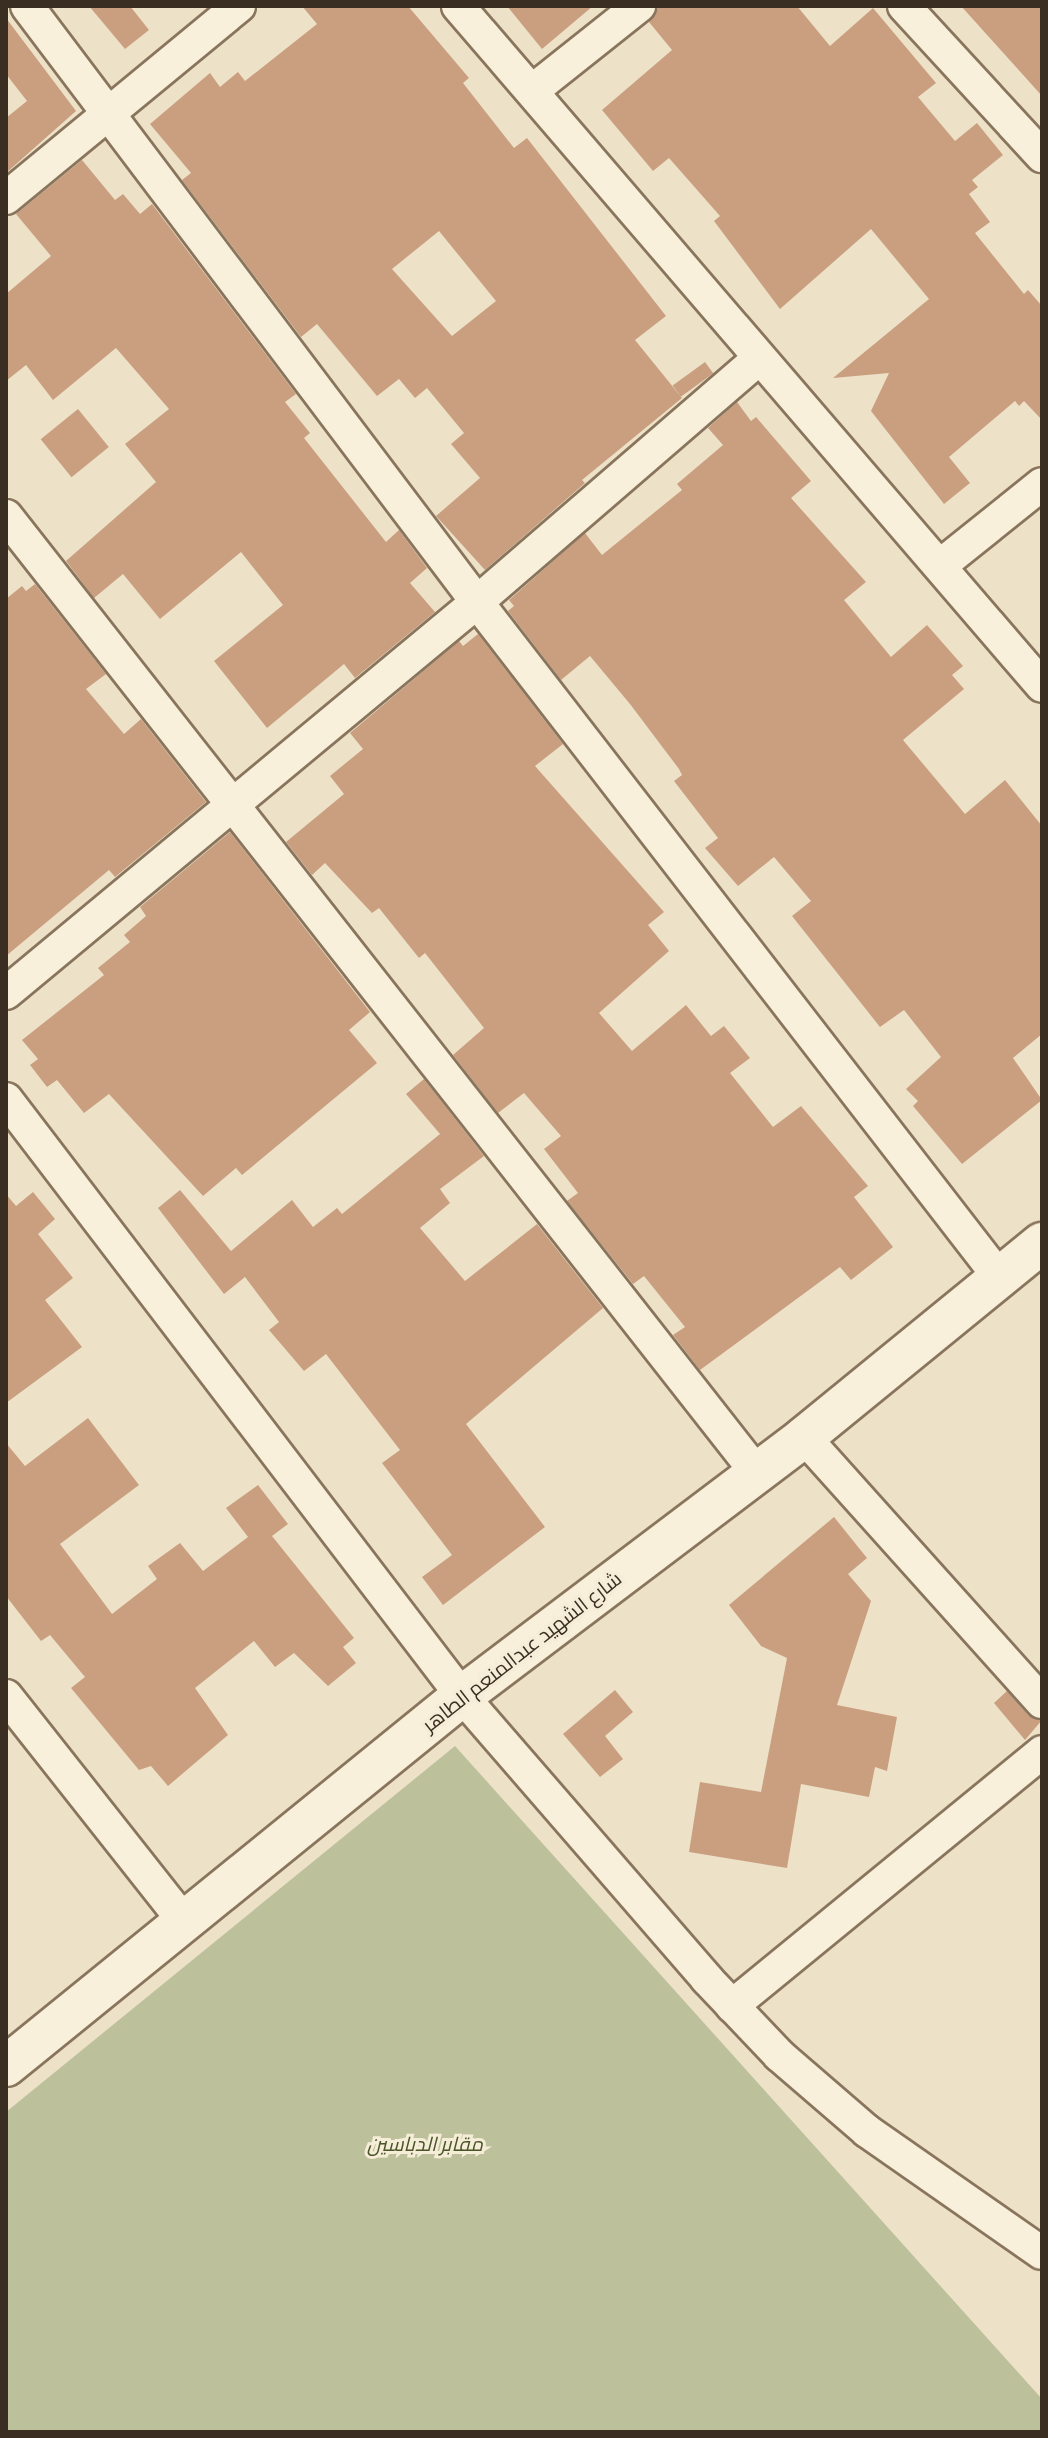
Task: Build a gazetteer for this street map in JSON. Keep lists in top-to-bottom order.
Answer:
{
  "streets": {
    "street": ["شارع الشهيد عبدالمنعم الطاهر"]
  },
  "parks": ["مقابر الدباسين"]
}
